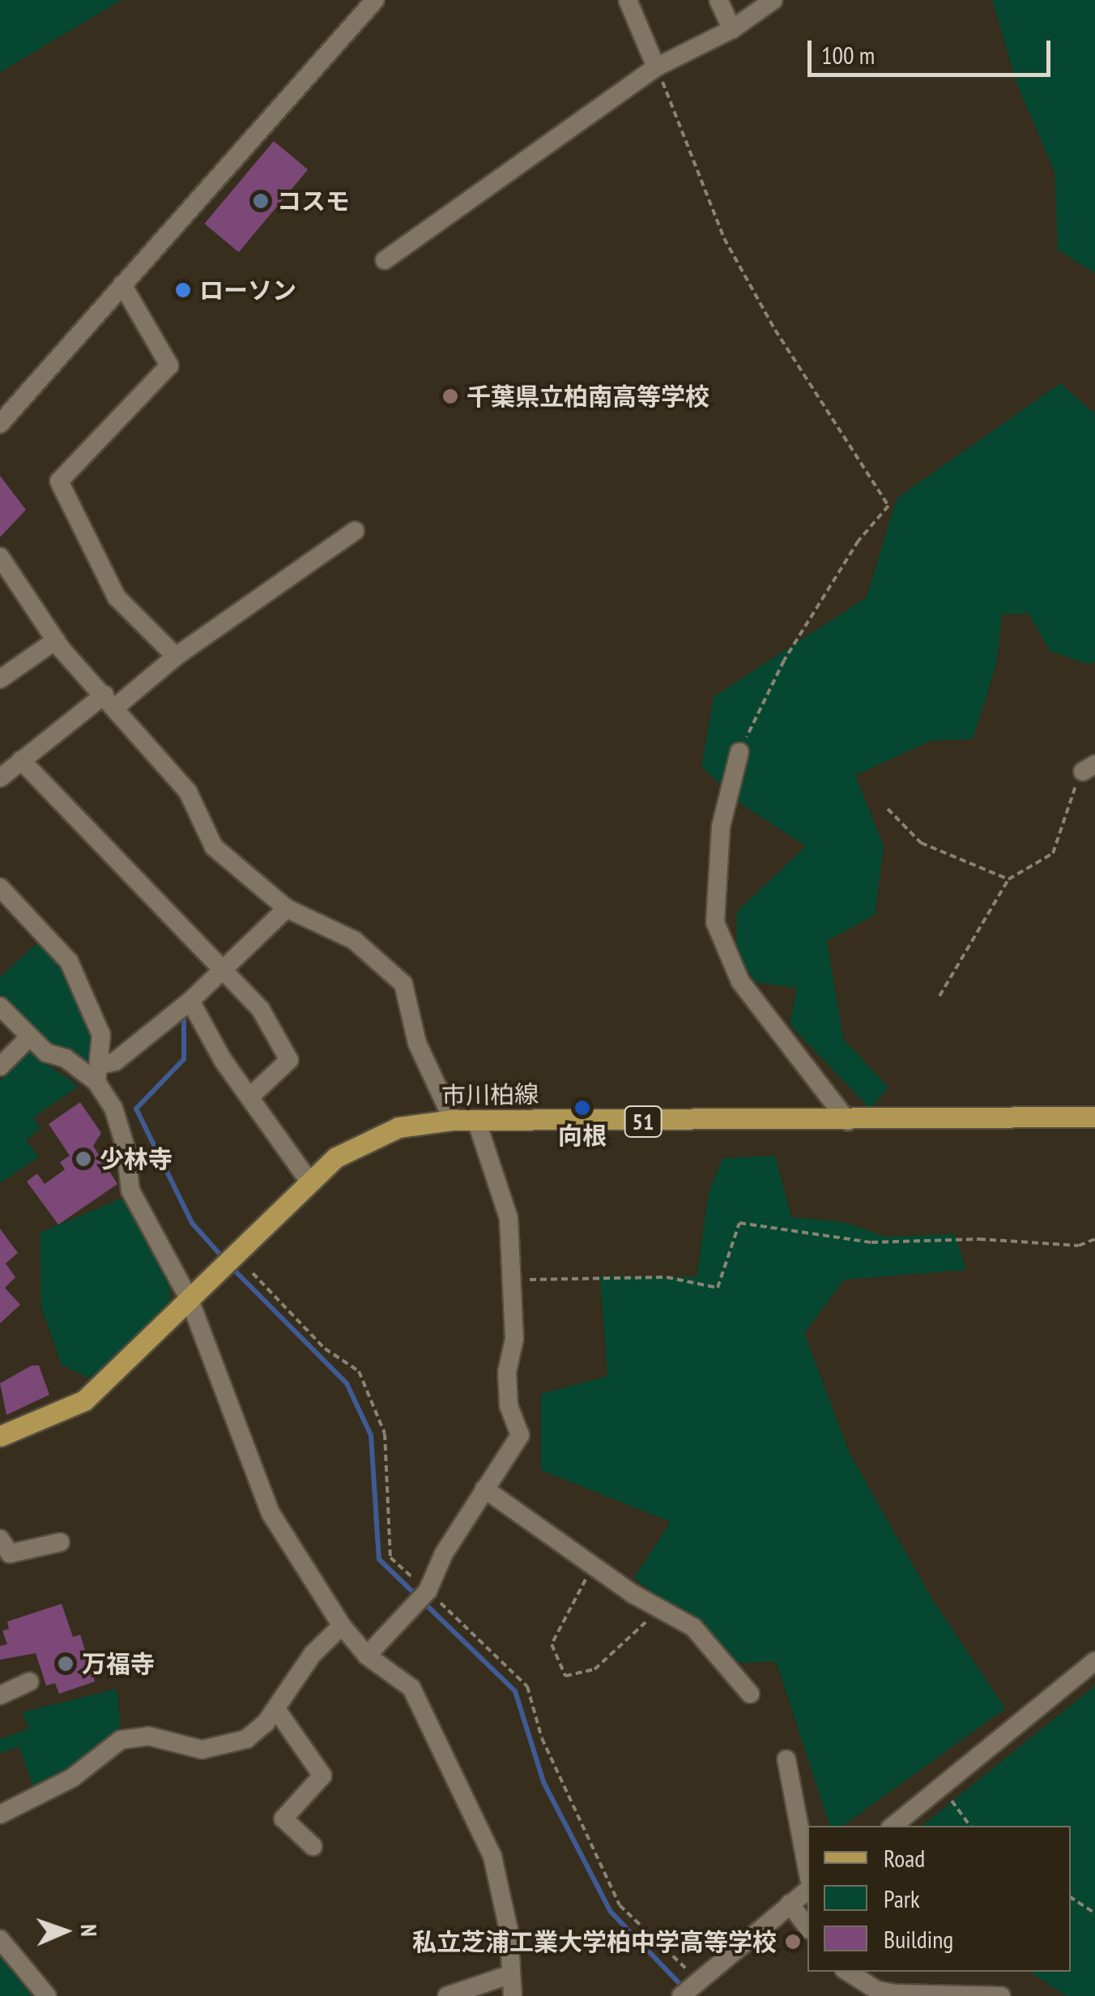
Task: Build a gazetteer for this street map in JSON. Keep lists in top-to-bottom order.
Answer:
{
  "streets": {
    "main road": ["市川柏線", "51"]
  },
  "places": [
    "コスモ",
    "ローソン",
    "千葉県立柏南高等学校",
    "向根",
    "少林寺",
    "万福寺",
    "私立芝浦工業大学柏中学高等学校"
  ],
  "legend": ["Road", "Park", "Building"],
  "scale_bar": "100 m",
  "north": "right"
}
